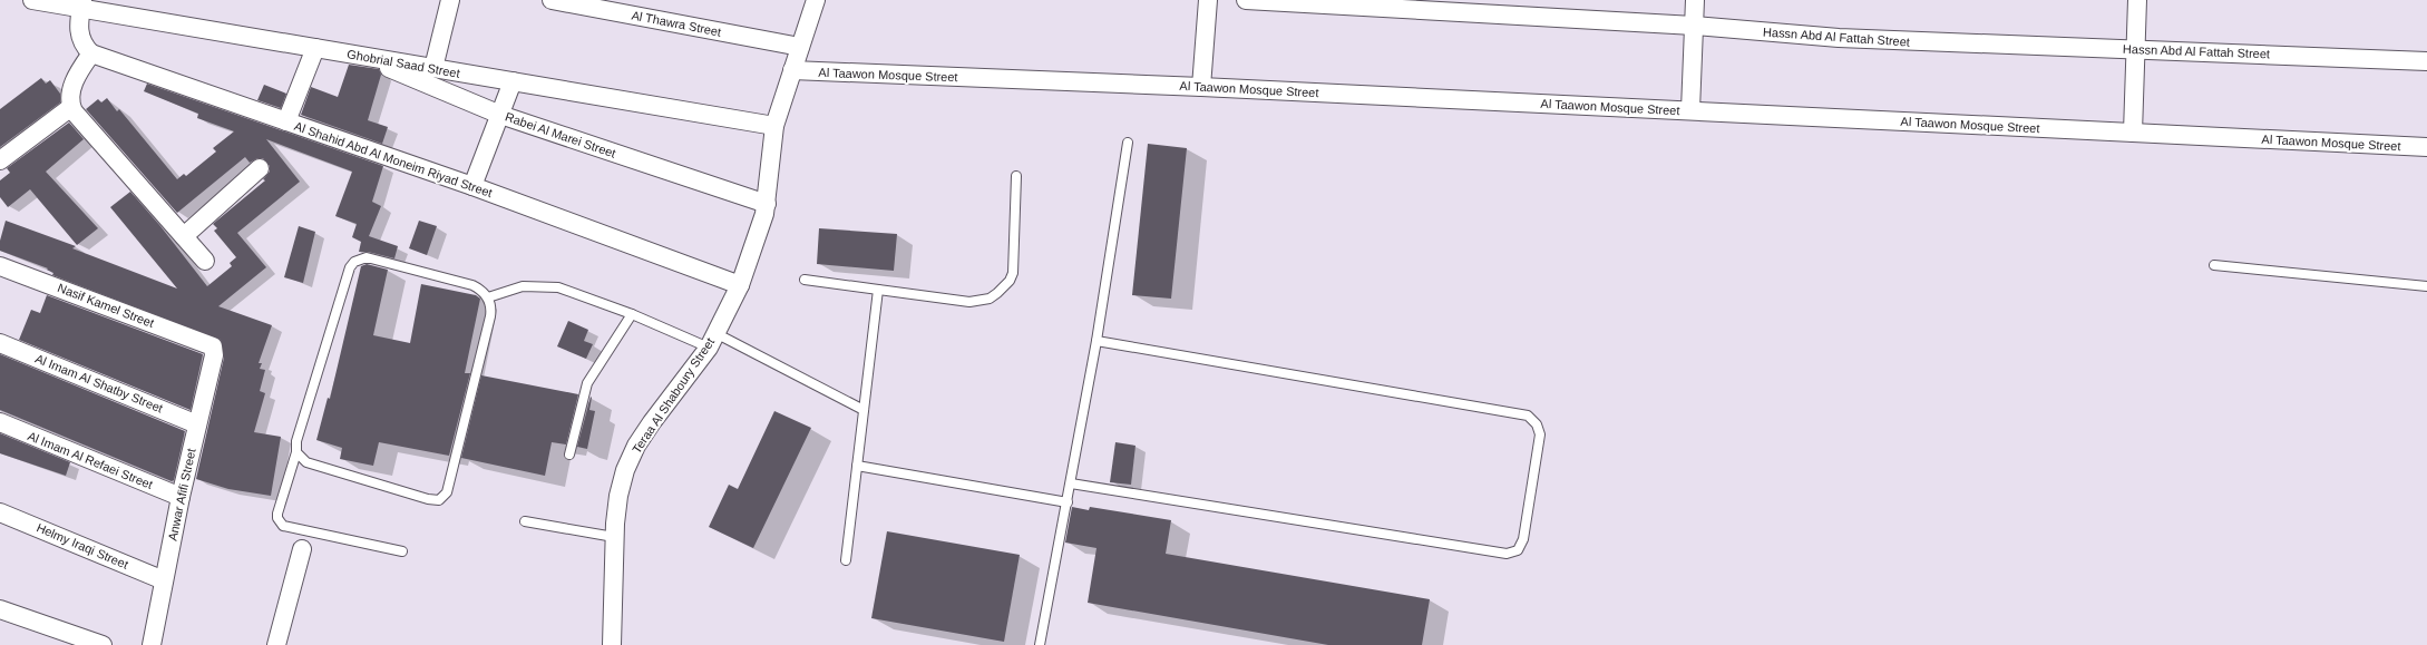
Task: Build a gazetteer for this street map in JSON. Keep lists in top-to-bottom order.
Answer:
{
  "streets": {
    "street": [
      "Al Thawra Street",
      "Hassn Abd Al Fattah Street",
      "Ghobrial Saad Street",
      "Al Taawon Mosque Street",
      "Rabei Al Marei Street",
      "Al Shahid Abd Al Moneim Riyad Street",
      "Nasif Kamel Street",
      "Al Imam Al Shatby Street",
      "Teraa Al Shaboury Street",
      "Al Imam Al Refaei Street",
      "Anwar Afifi Street",
      "Helmy Iraqi Street"
    ]
  },
  "crossings": [
    ["Al Thawra Street", "Teraa Al Shaboury Street"],
    ["Ghobrial Saad Street", "Rabei Al Marei Street"],
    ["Ghobrial Saad Street", "Teraa Al Shaboury Street"],
    ["Al Taawon Mosque Street", "Teraa Al Shaboury Street"],
    ["Rabei Al Marei Street", "Teraa Al Shaboury Street"],
    ["Al Shahid Abd Al Moneim Riyad Street", "Teraa Al Shaboury Street"],
    ["Nasif Kamel Street", "Anwar Afifi Street"],
    ["Al Imam Al Shatby Street", "Anwar Afifi Street"],
    ["Al Imam Al Refaei Street", "Anwar Afifi Street"],
    ["Anwar Afifi Street", "Helmy Iraqi Street"]
  ]
}
